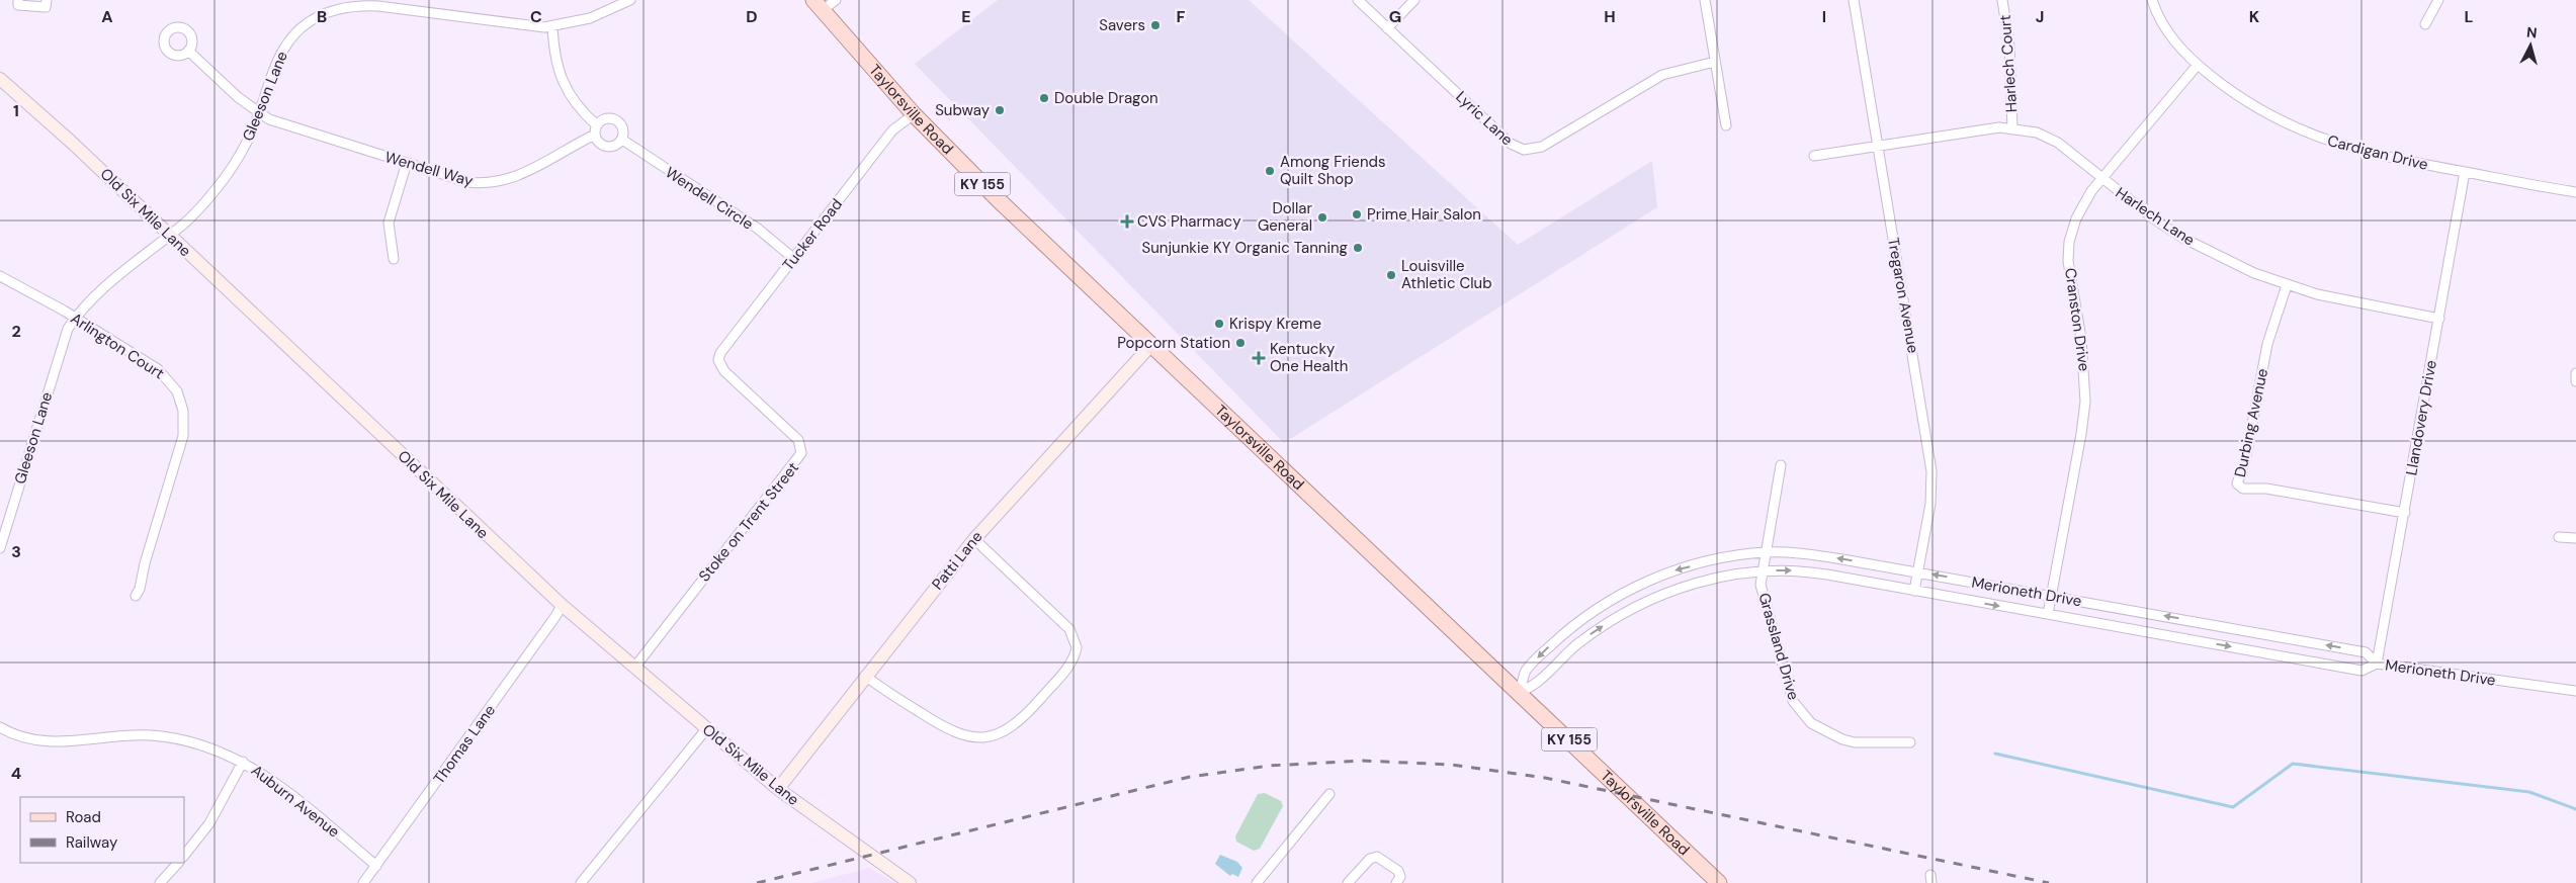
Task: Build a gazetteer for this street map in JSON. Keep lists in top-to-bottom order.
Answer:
{
  "streets": {
    "main road": ["Taylorsville Road", "KY 155"],
    "street": [
      "Harlech Court",
      "Gleeson Lane",
      "Lyric Lane",
      "Cardigan Drive",
      "Wendell Way",
      "Wendell Circle",
      "Old Six Mile Lane",
      "Harlech Lane",
      "Tucker Road",
      "Tregaron Avenue",
      "Cranston Drive",
      "Arlington Court",
      "Llandovery Drive",
      "Durbing Avenue",
      "Stoke on Trent Street",
      "Patti Lane",
      "Merioneth Drive",
      "Grassland Drive",
      "Thomas Lane",
      "Auburn Avenue"
    ]
  },
  "crossings": [
    ["Harlech Court", "Harlech Lane"],
    ["Gleeson Lane", "Wendell Way"],
    ["Gleeson Lane", "Old Six Mile Lane"],
    ["Gleeson Lane", "Arlington Court"],
    ["Taylorsville Road", "Tucker Road"],
    ["Taylorsville Road", "Patti Lane"],
    ["Taylorsville Road", "Merioneth Drive"],
    ["Cardigan Drive", "Cranston Drive"],
    ["Cardigan Drive", "Llandovery Drive"],
    ["Wendell Way", "Wendell Circle"],
    ["Wendell Circle", "Tucker Road"],
    ["Old Six Mile Lane", "Stoke on Trent Street"],
    ["Old Six Mile Lane", "Patti Lane"],
    ["Old Six Mile Lane", "Thomas Lane"],
    ["Harlech Lane", "Tregaron Avenue"],
    ["Harlech Lane", "Cranston Drive"],
    ["Harlech Lane", "Llandovery Drive"],
    ["Harlech Lane", "Durbing Avenue"],
    ["Tucker Road", "Stoke on Trent Street"],
    ["Tregaron Avenue", "Merioneth Drive"],
    ["Cranston Drive", "Merioneth Drive"],
    ["Llandovery Drive", "Durbing Avenue"],
    ["Llandovery Drive", "Merioneth Drive"],
    ["Merioneth Drive", "Grassland Drive"],
    ["Thomas Lane", "Auburn Avenue"]
  ],
  "places": {
    "other": [
      "Savers",
      "Double Dragon",
      "Subway",
      "Among Friends Quilt Shop",
      "Prime Hair Salon",
      "Dollar General",
      "Sunjunkie KY Organic Tanning",
      "Louisville Athletic Club",
      "Krispy Kreme",
      "Popcorn Station"
    ],
    "health": ["CVS Pharmacy", "Kentucky One Health"]
  },
  "legend": ["Road", "Railway"],
  "north": "top",
  "grid": {
    "columns": [
      "A",
      "B",
      "C",
      "D",
      "E",
      "F",
      "G",
      "H",
      "I",
      "J",
      "K",
      "L"
    ],
    "rows": [
      "1",
      "2",
      "3",
      "4"
    ]
  }
}
